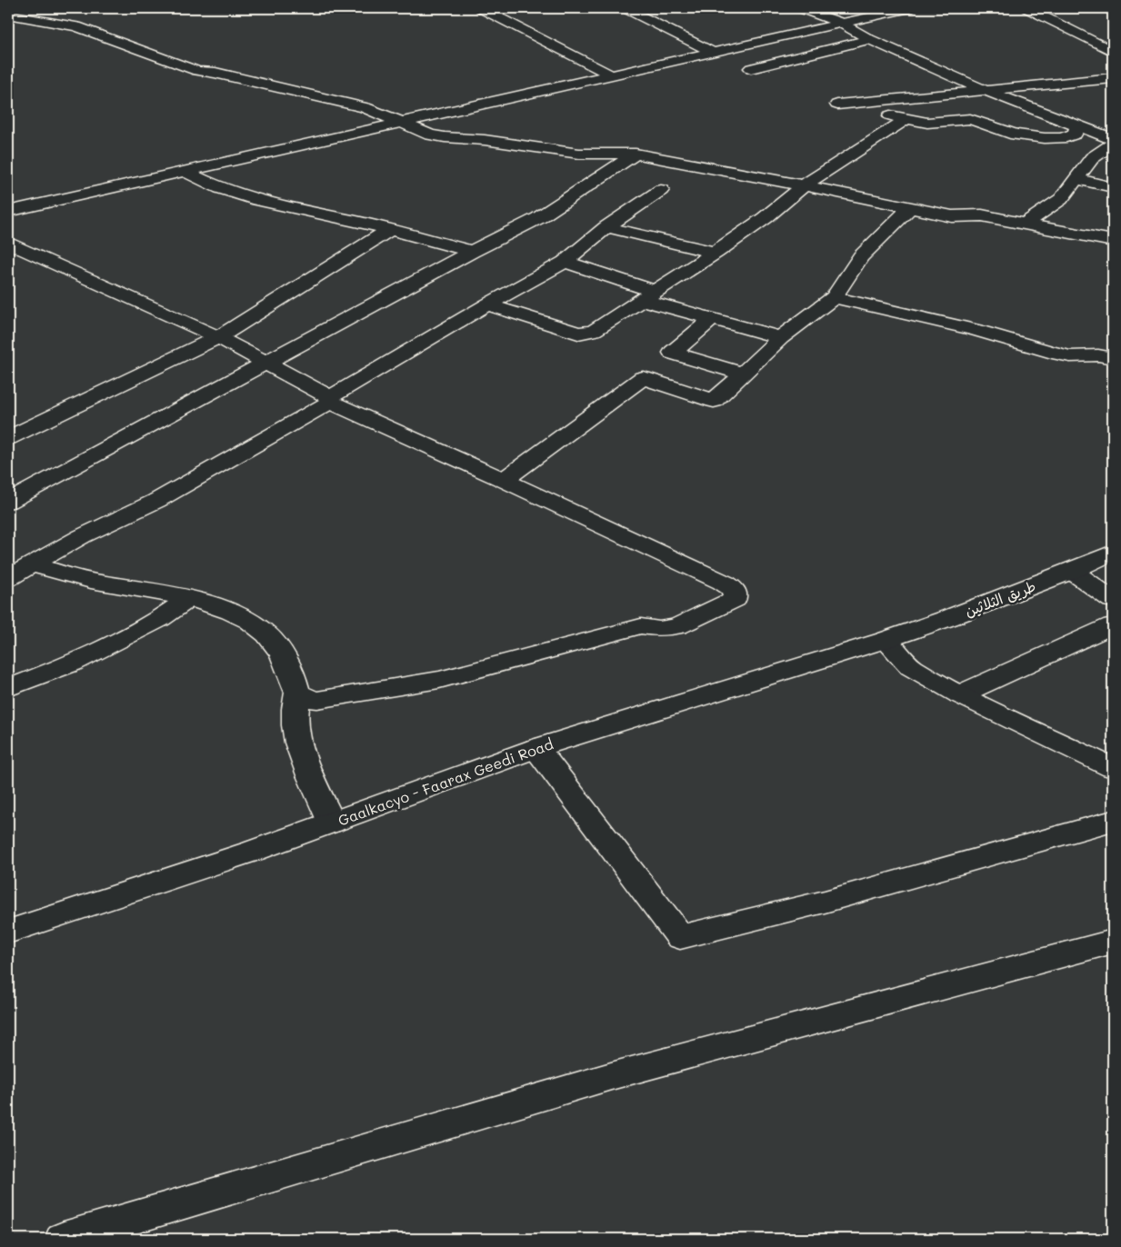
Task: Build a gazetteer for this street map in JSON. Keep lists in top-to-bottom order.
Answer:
{
  "streets": {
    "street": ["طريق الثلاثين", "Gaalkacyo - Faarax Geedi Road"]
  },
  "crossings": [
    ["طريق الثلاثين", "Gaalkacyo - Faarax Geedi Road"]
  ]
}
